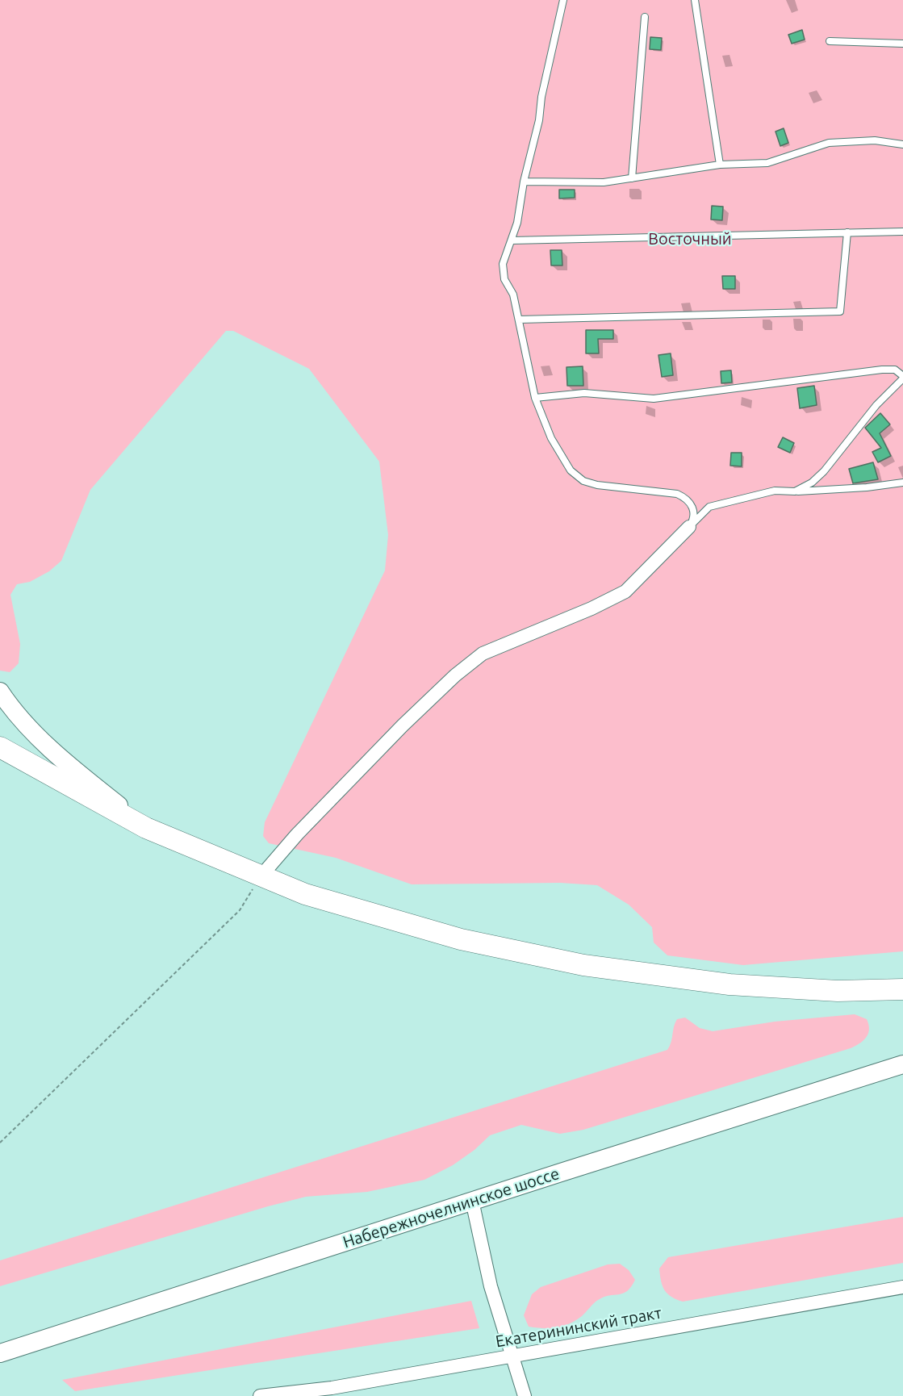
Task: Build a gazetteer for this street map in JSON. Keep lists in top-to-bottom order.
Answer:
{
  "streets": {
    "main road": ["Набережночелнинское шоссе"],
    "street": ["Екатерининский тракт"]
  },
  "parks": ["Восточный"]
}
